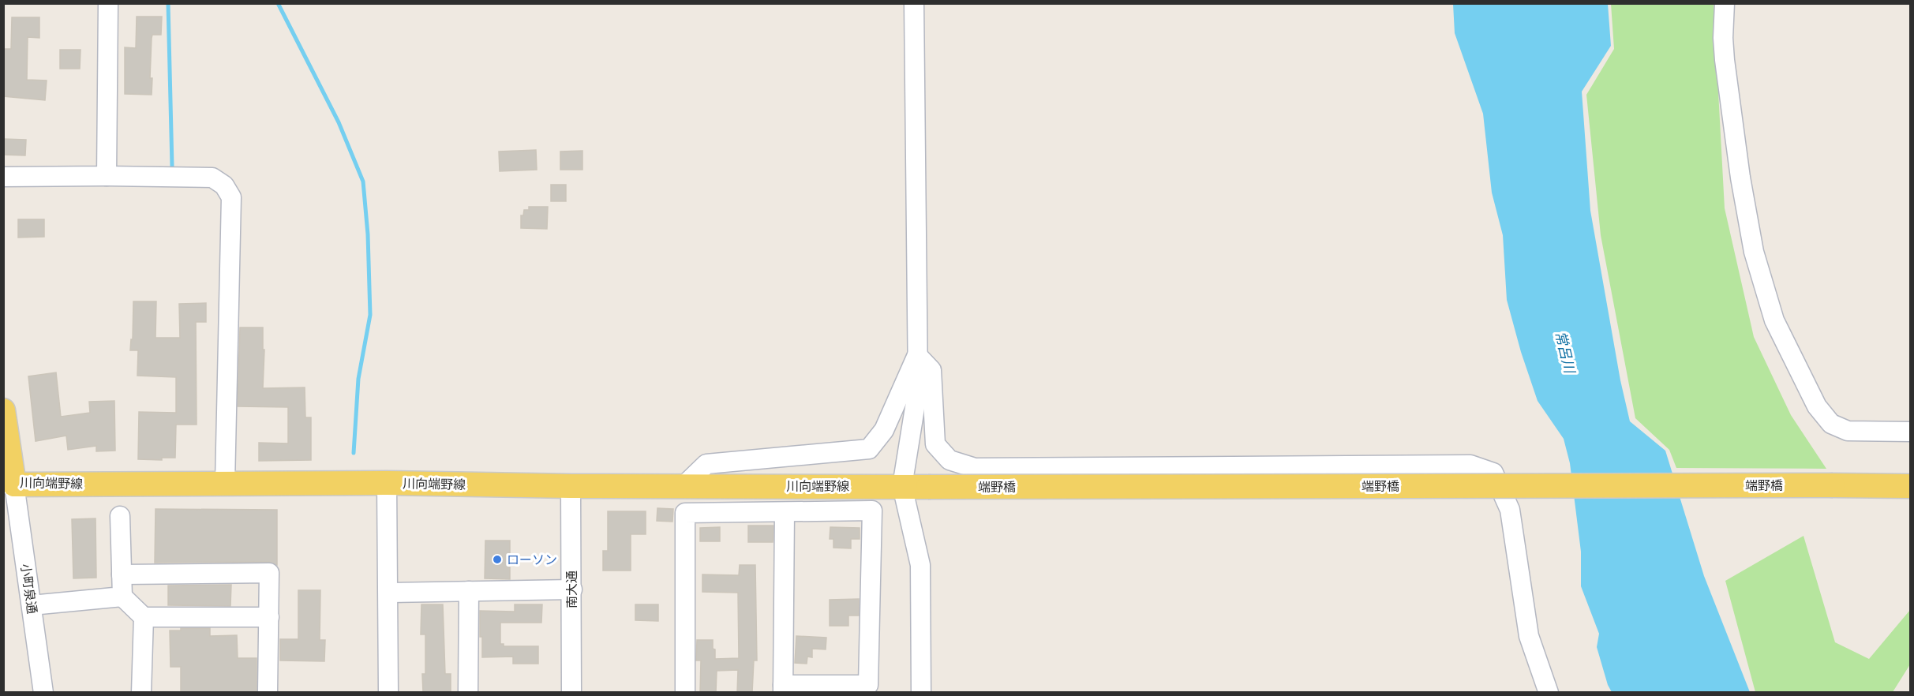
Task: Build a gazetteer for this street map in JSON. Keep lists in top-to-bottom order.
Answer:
{
  "streets": {
    "main road": ["川向端野線", "端野橋"],
    "street": ["小町泉通", "南大通"]
  },
  "crossings": [
    ["川向端野線", "端野橋"],
    ["川向端野線", "小町泉通"],
    ["川向端野線", "南大通"]
  ],
  "water": ["常呂川"],
  "places": ["ローソン"]
}
